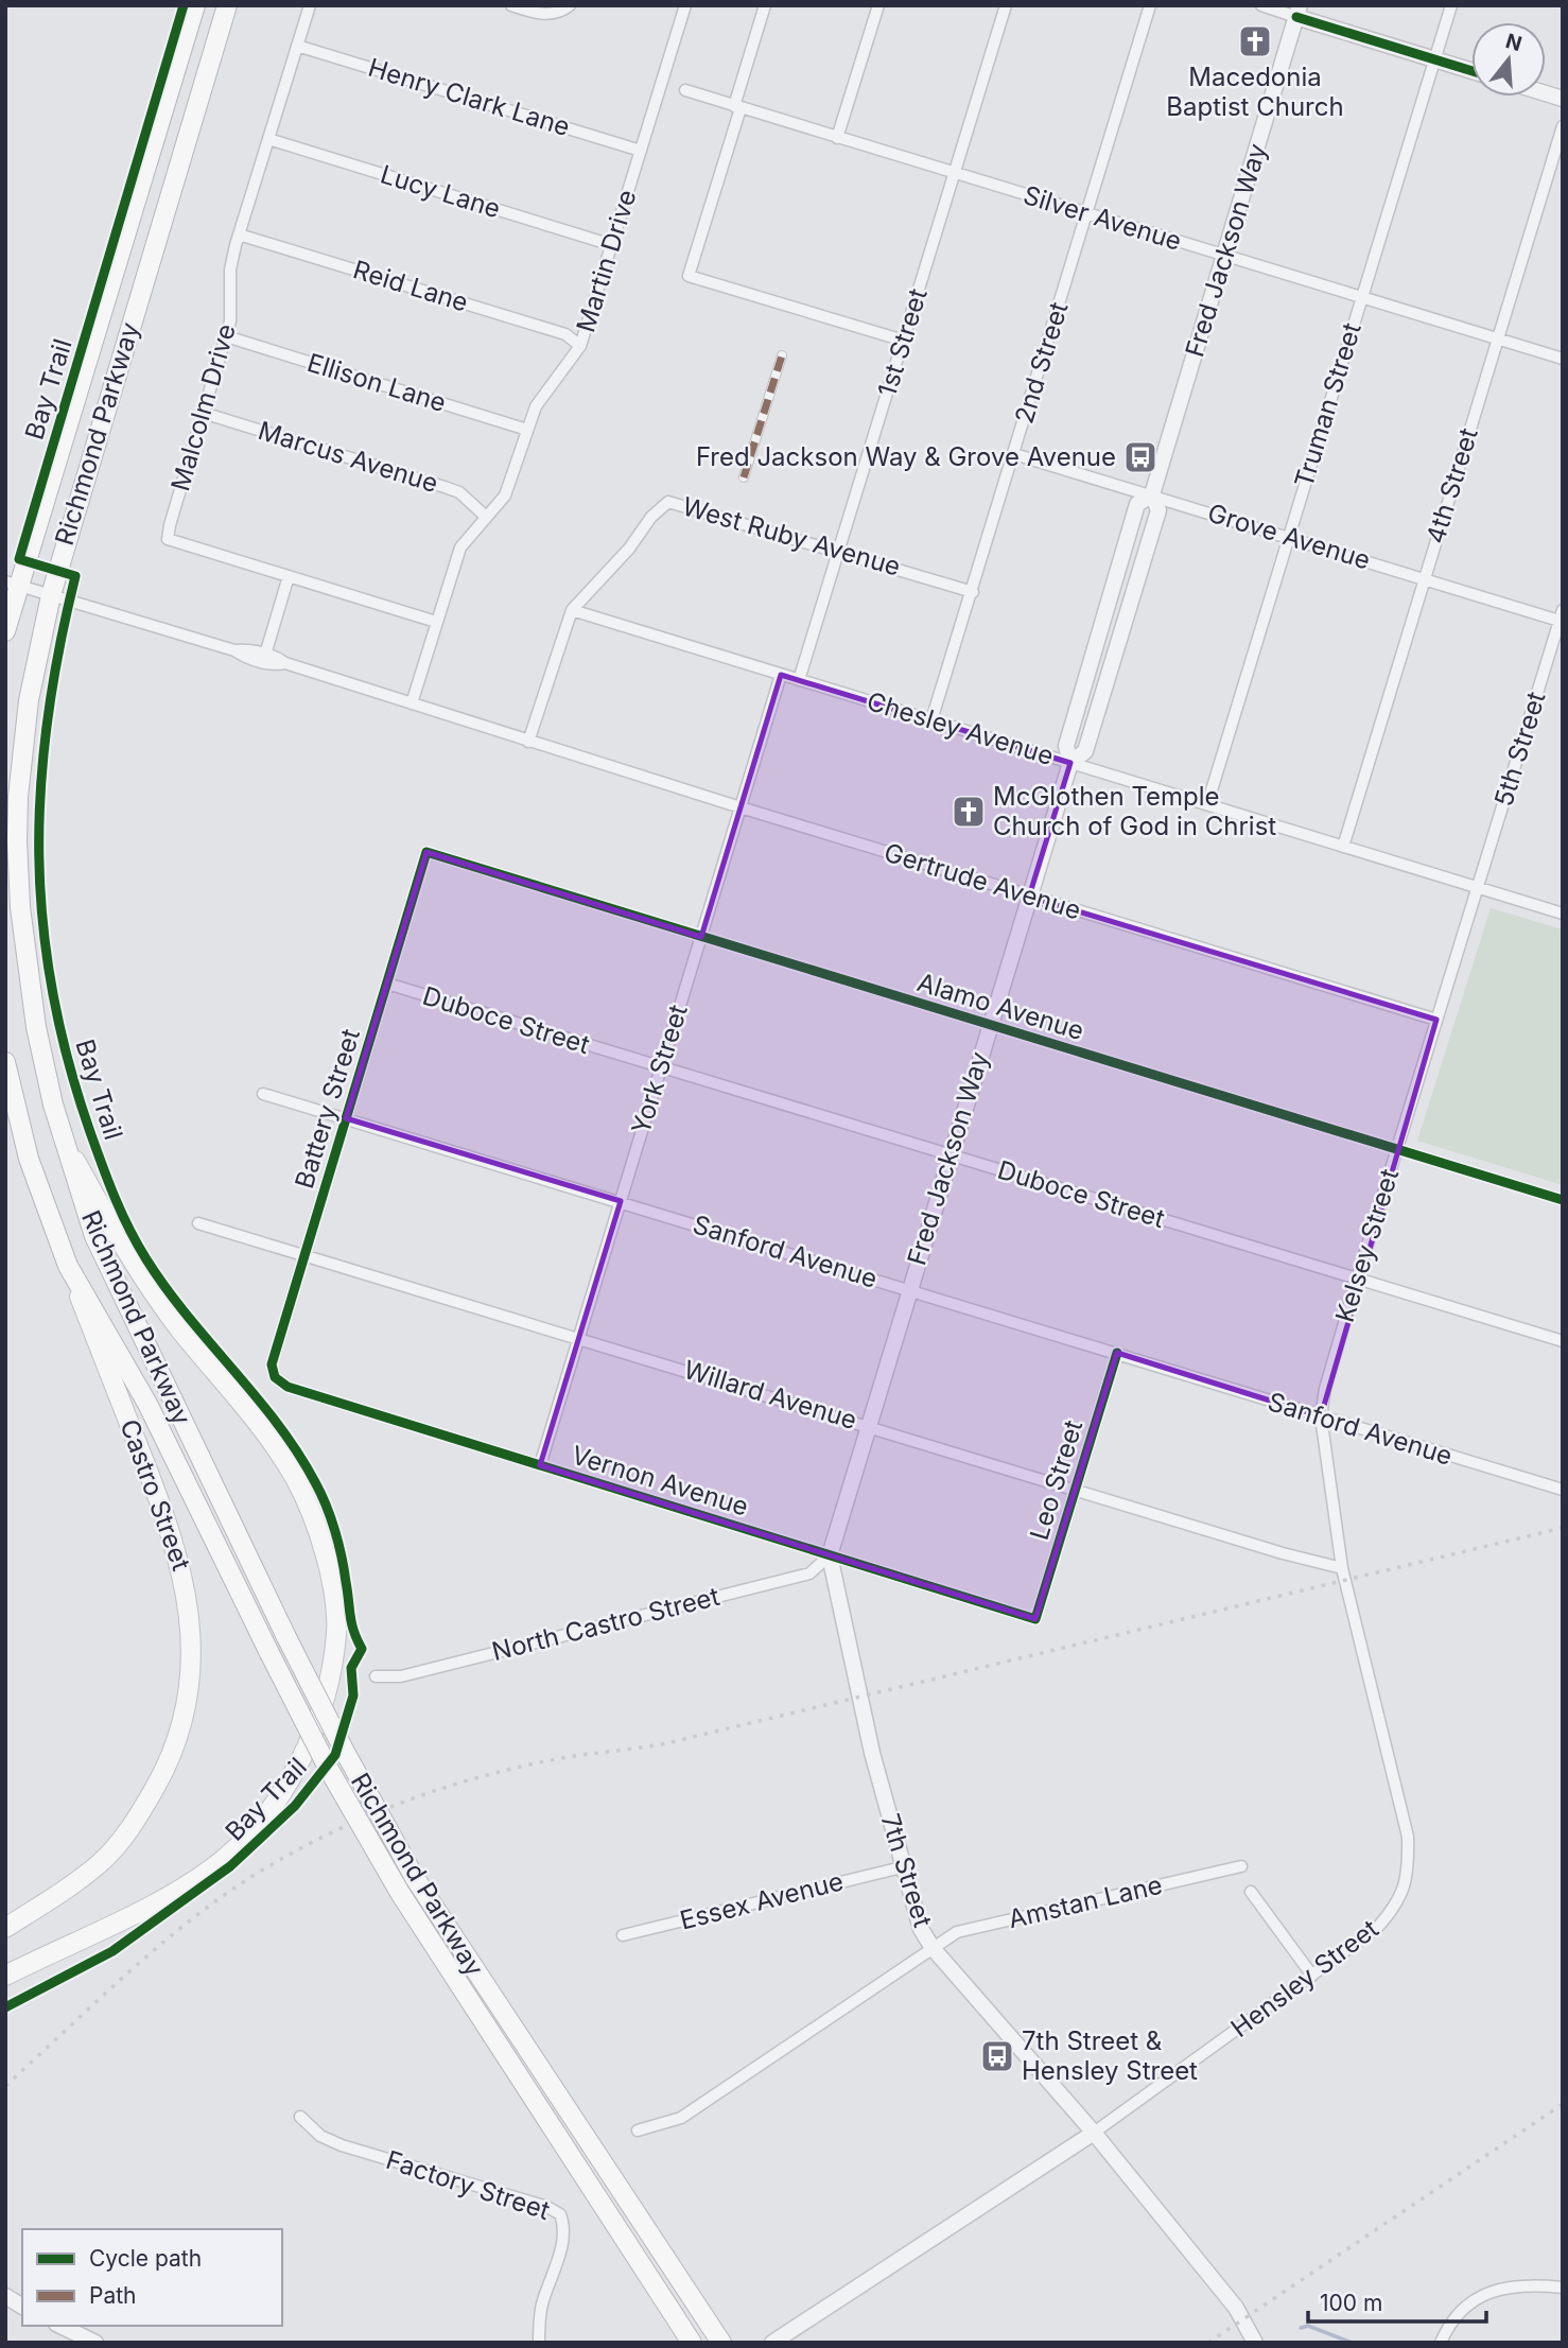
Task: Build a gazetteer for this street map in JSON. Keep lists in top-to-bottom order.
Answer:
{
  "streets": {
    "main road": ["Richmond Parkway", "Castro Street"],
    "street": [
      "Henry Clark Lane",
      "Lucy Lane",
      "Silver Avenue",
      "Fred Jackson Way",
      "Martin Drive",
      "Reid Lane",
      "1st Street",
      "2nd Street",
      "Ellison Lane",
      "Truman Street",
      "Malcolm Drive",
      "Marcus Avenue",
      "4th Street",
      "West Ruby Avenue",
      "Grove Avenue",
      "Chesley Avenue",
      "5th Street",
      "Gertrude Avenue",
      "Alamo Avenue",
      "Duboce Street",
      "York Street",
      "Battery Street",
      "Kelsey Street",
      "Sanford Avenue",
      "Willard Avenue",
      "Leo Street",
      "Vernon Avenue",
      "North Castro Street",
      "7th Street",
      "Essex Avenue",
      "Amstan Lane",
      "Hensley Street",
      "Factory Street"
    ],
    "cycle path": ["Bay Trail"]
  },
  "crossings": [
    ["Henry Clark Lane", "Martin Drive"],
    ["Henry Clark Lane", "Malcolm Drive"],
    ["Lucy Lane", "Martin Drive"],
    ["Lucy Lane", "Malcolm Drive"],
    ["Silver Avenue", "Fred Jackson Way"],
    ["Silver Avenue", "1st Street"],
    ["Silver Avenue", "2nd Street"],
    ["Silver Avenue", "Truman Street"],
    ["Silver Avenue", "4th Street"],
    ["Fred Jackson Way", "Grove Avenue"],
    ["Fred Jackson Way", "Chesley Avenue"],
    ["Fred Jackson Way", "Gertrude Avenue"],
    ["Fred Jackson Way", "Alamo Avenue"],
    ["Fred Jackson Way", "Duboce Street"],
    ["Fred Jackson Way", "Sanford Avenue"],
    ["Fred Jackson Way", "Willard Avenue"],
    ["Fred Jackson Way", "Vernon Avenue"],
    ["Fred Jackson Way", "North Castro Street"],
    ["Fred Jackson Way", "7th Street"],
    ["Martin Drive", "Reid Lane"],
    ["Martin Drive", "Ellison Lane"],
    ["Martin Drive", "Malcolm Drive"],
    ["Martin Drive", "Marcus Avenue"],
    ["Martin Drive", "Gertrude Avenue"],
    ["Reid Lane", "Malcolm Drive"],
    ["1st Street", "West Ruby Avenue"],
    ["1st Street", "Chesley Avenue"],
    ["2nd Street", "West Ruby Avenue"],
    ["2nd Street", "Grove Avenue"],
    ["2nd Street", "Chesley Avenue"],
    ["Ellison Lane", "Malcolm Drive"],
    ["Truman Street", "Grove Avenue"],
    ["Truman Street", "Chesley Avenue"],
    ["Malcolm Drive", "Marcus Avenue"],
    ["Richmond Parkway", "Castro Street"],
    ["4th Street", "Grove Avenue"],
    ["4th Street", "Chesley Avenue"],
    ["West Ruby Avenue", "Chesley Avenue"],
    ["West Ruby Avenue", "Gertrude Avenue"],
    ["Grove Avenue", "5th Street"],
    ["Chesley Avenue", "5th Street"],
    ["Chesley Avenue", "York Street"],
    ["Chesley Avenue", "Kelsey Street"],
    ["5th Street", "Kelsey Street"],
    ["Gertrude Avenue", "York Street"],
    ["Gertrude Avenue", "Kelsey Street"],
    ["Alamo Avenue", "York Street"],
    ["Alamo Avenue", "Battery Street"],
    ["Alamo Avenue", "Kelsey Street"],
    ["Duboce Street", "York Street"],
    ["Duboce Street", "Battery Street"],
    ["Duboce Street", "Kelsey Street"],
    ["York Street", "Sanford Avenue"],
    ["York Street", "Willard Avenue"],
    ["York Street", "Vernon Avenue"],
    ["Battery Street", "Sanford Avenue"],
    ["Battery Street", "Willard Avenue"],
    ["Battery Street", "Vernon Avenue"],
    ["Kelsey Street", "Sanford Avenue"],
    ["Kelsey Street", "Willard Avenue"],
    ["Kelsey Street", "Hensley Street"],
    ["Sanford Avenue", "Leo Street"],
    ["Willard Avenue", "Leo Street"],
    ["Willard Avenue", "Hensley Street"],
    ["Leo Street", "Vernon Avenue"],
    ["Vernon Avenue", "North Castro Street"],
    ["Vernon Avenue", "7th Street"],
    ["North Castro Street", "7th Street"],
    ["7th Street", "Essex Avenue"],
    ["7th Street", "Amstan Lane"],
    ["7th Street", "Hensley Street"]
  ],
  "places": {
    "church": ["Macedonia Baptist Church", "McGlothen Temple Church of God in Christ"],
    "bus stop": ["Fred Jackson Way & Grove Avenue", "7th Street & Hensley Street"]
  },
  "legend": ["Cycle path", "Path"],
  "scale_bar": "100 m",
  "north": "top"
}
